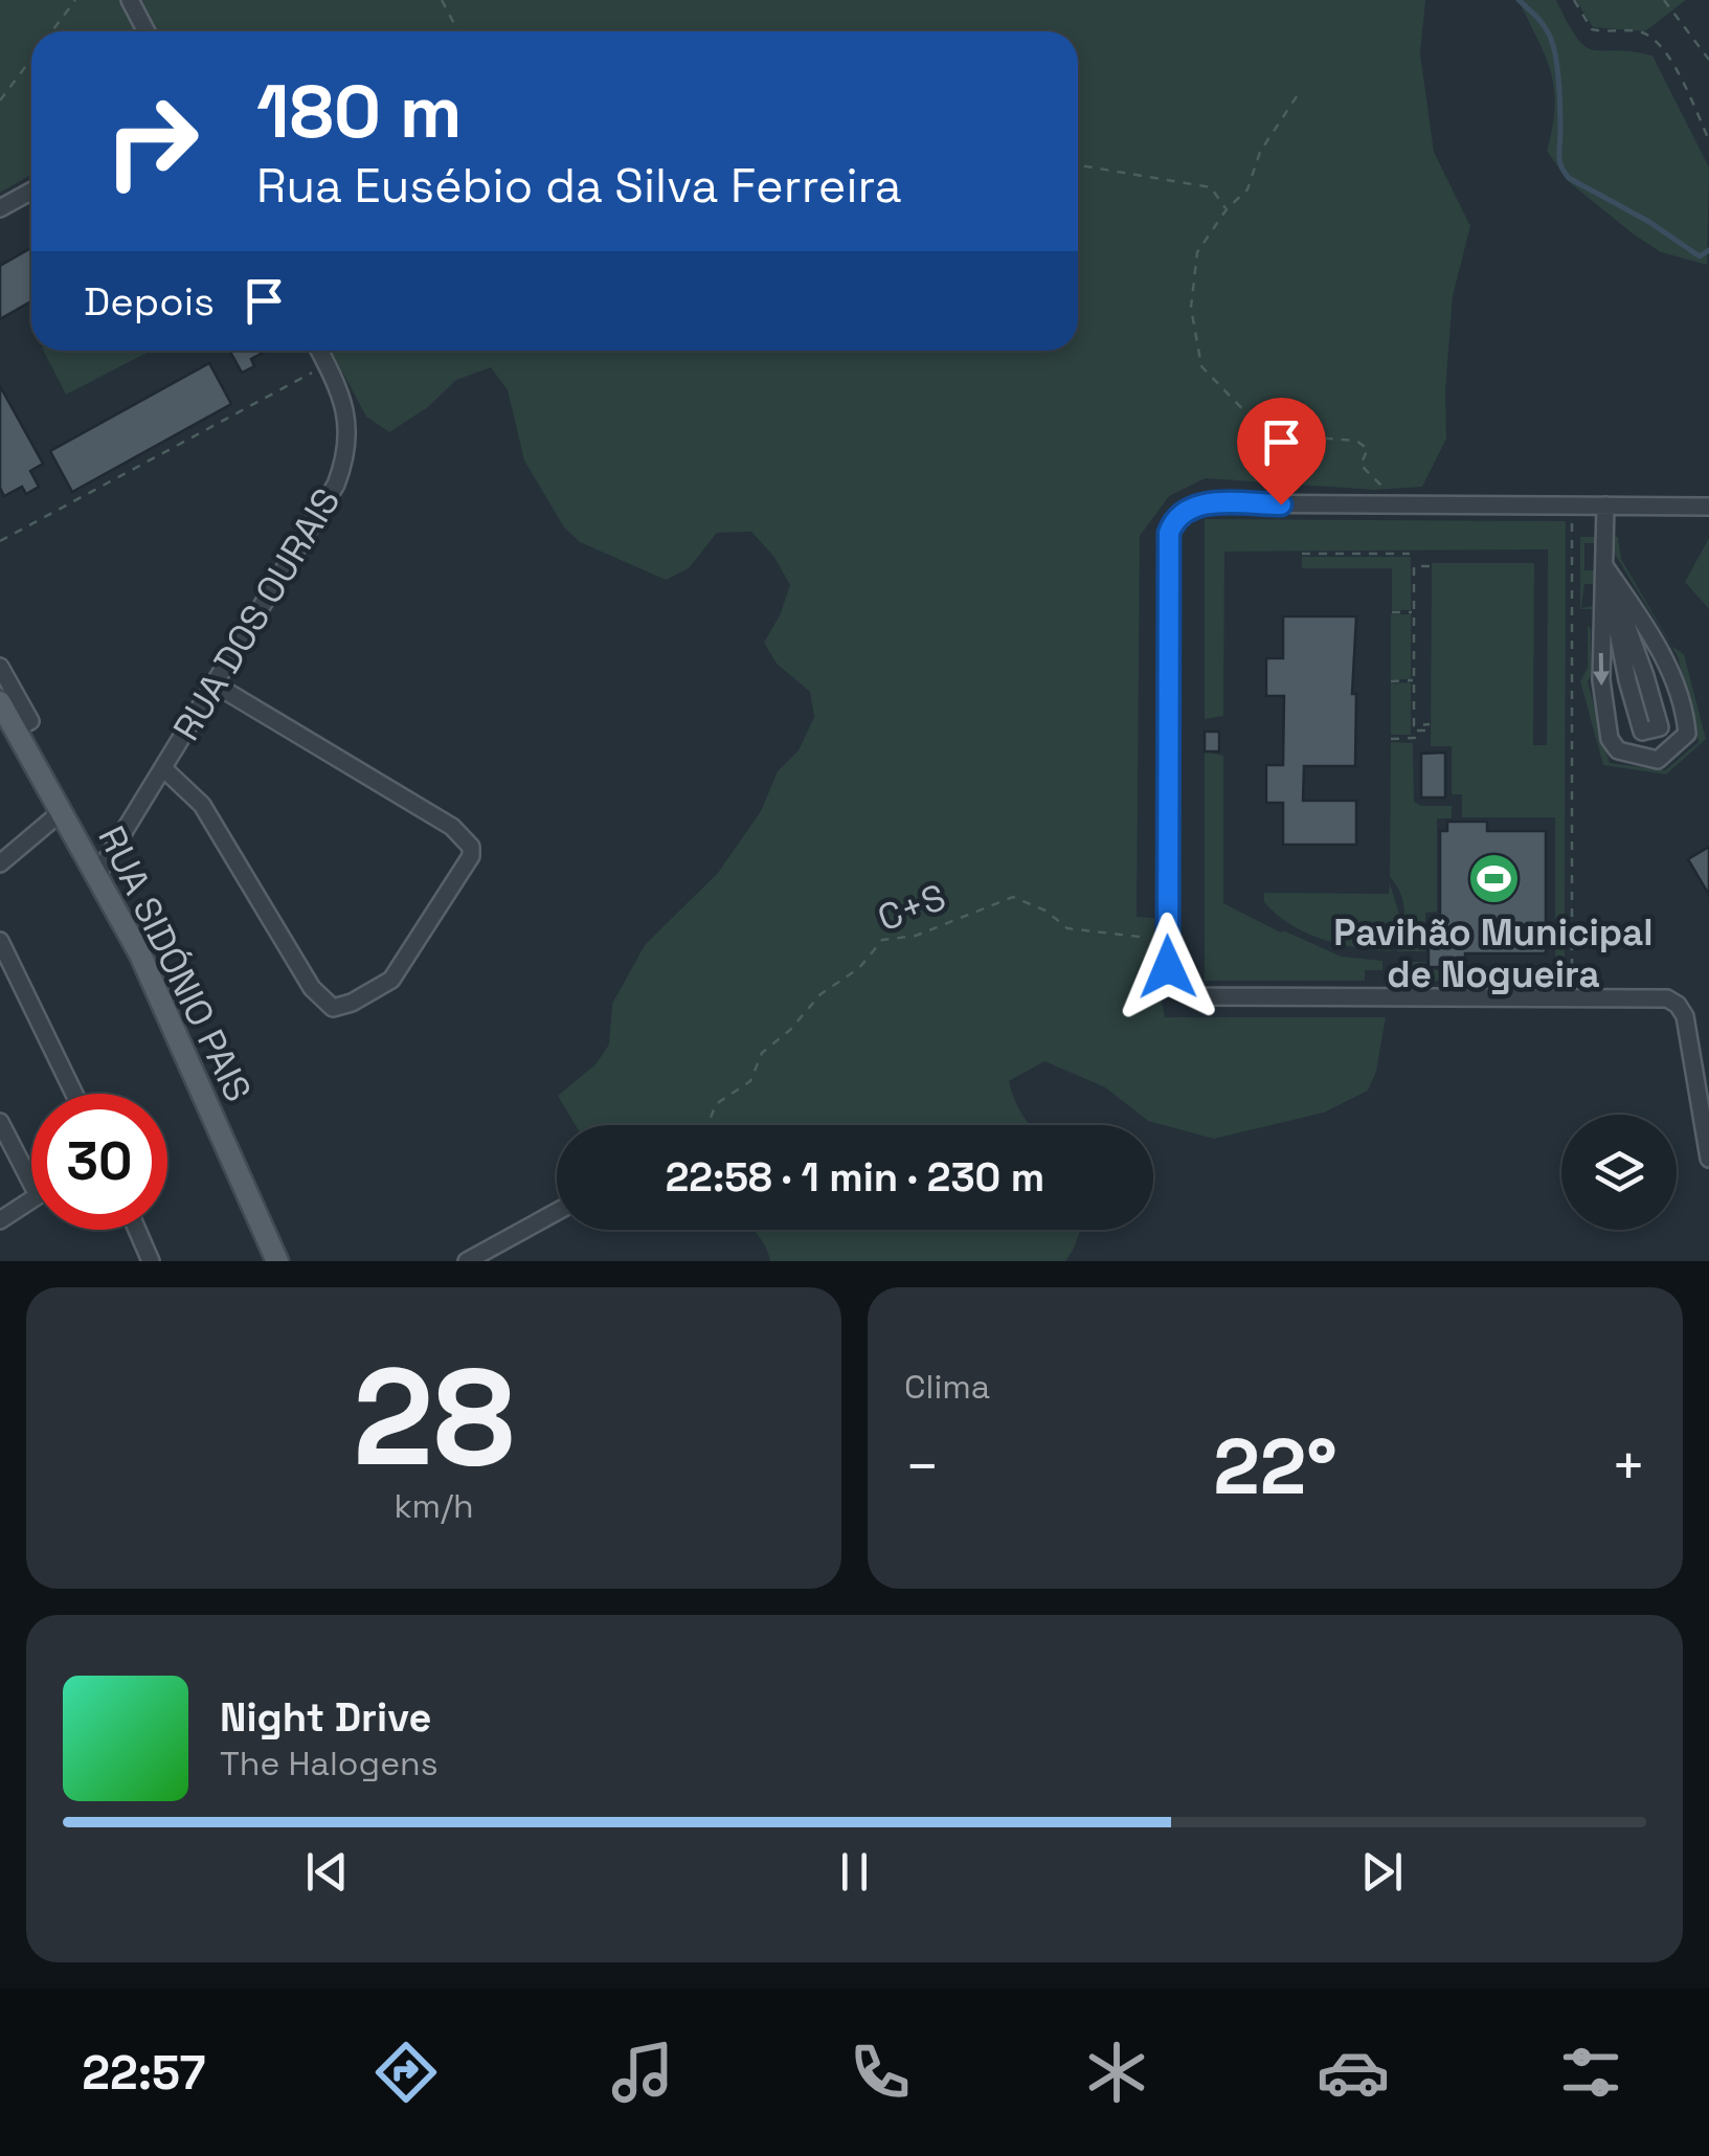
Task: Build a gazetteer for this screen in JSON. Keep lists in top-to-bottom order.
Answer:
{
  "streets": {
    "main road": ["RUA SIDÓNIO PAIS"],
    "street": ["RUA DOS OURAIS"],
    "path": ["C+S"]
  },
  "crossings": [
    ["RUA DOS OURAIS", "RUA SIDÓNIO PAIS"]
  ],
  "places": {
    "sports": ["Pavihão Municipal de Nogueira"]
  },
  "page": {
    "turn": ["180 m", "Rua Eusébio da Silva Ferreira"],
    "then": "Depois",
    "limit": "30",
    "trip": "22:58 · 1 min · 230 m",
    "tile": [
      ["28", "km/h"],
      "Clima"
    ],
    "heat": ["−", "22°", "+"],
    "song": ["Night Drive", "The Halogens"],
    "tabs": "22:57"
  }
}
